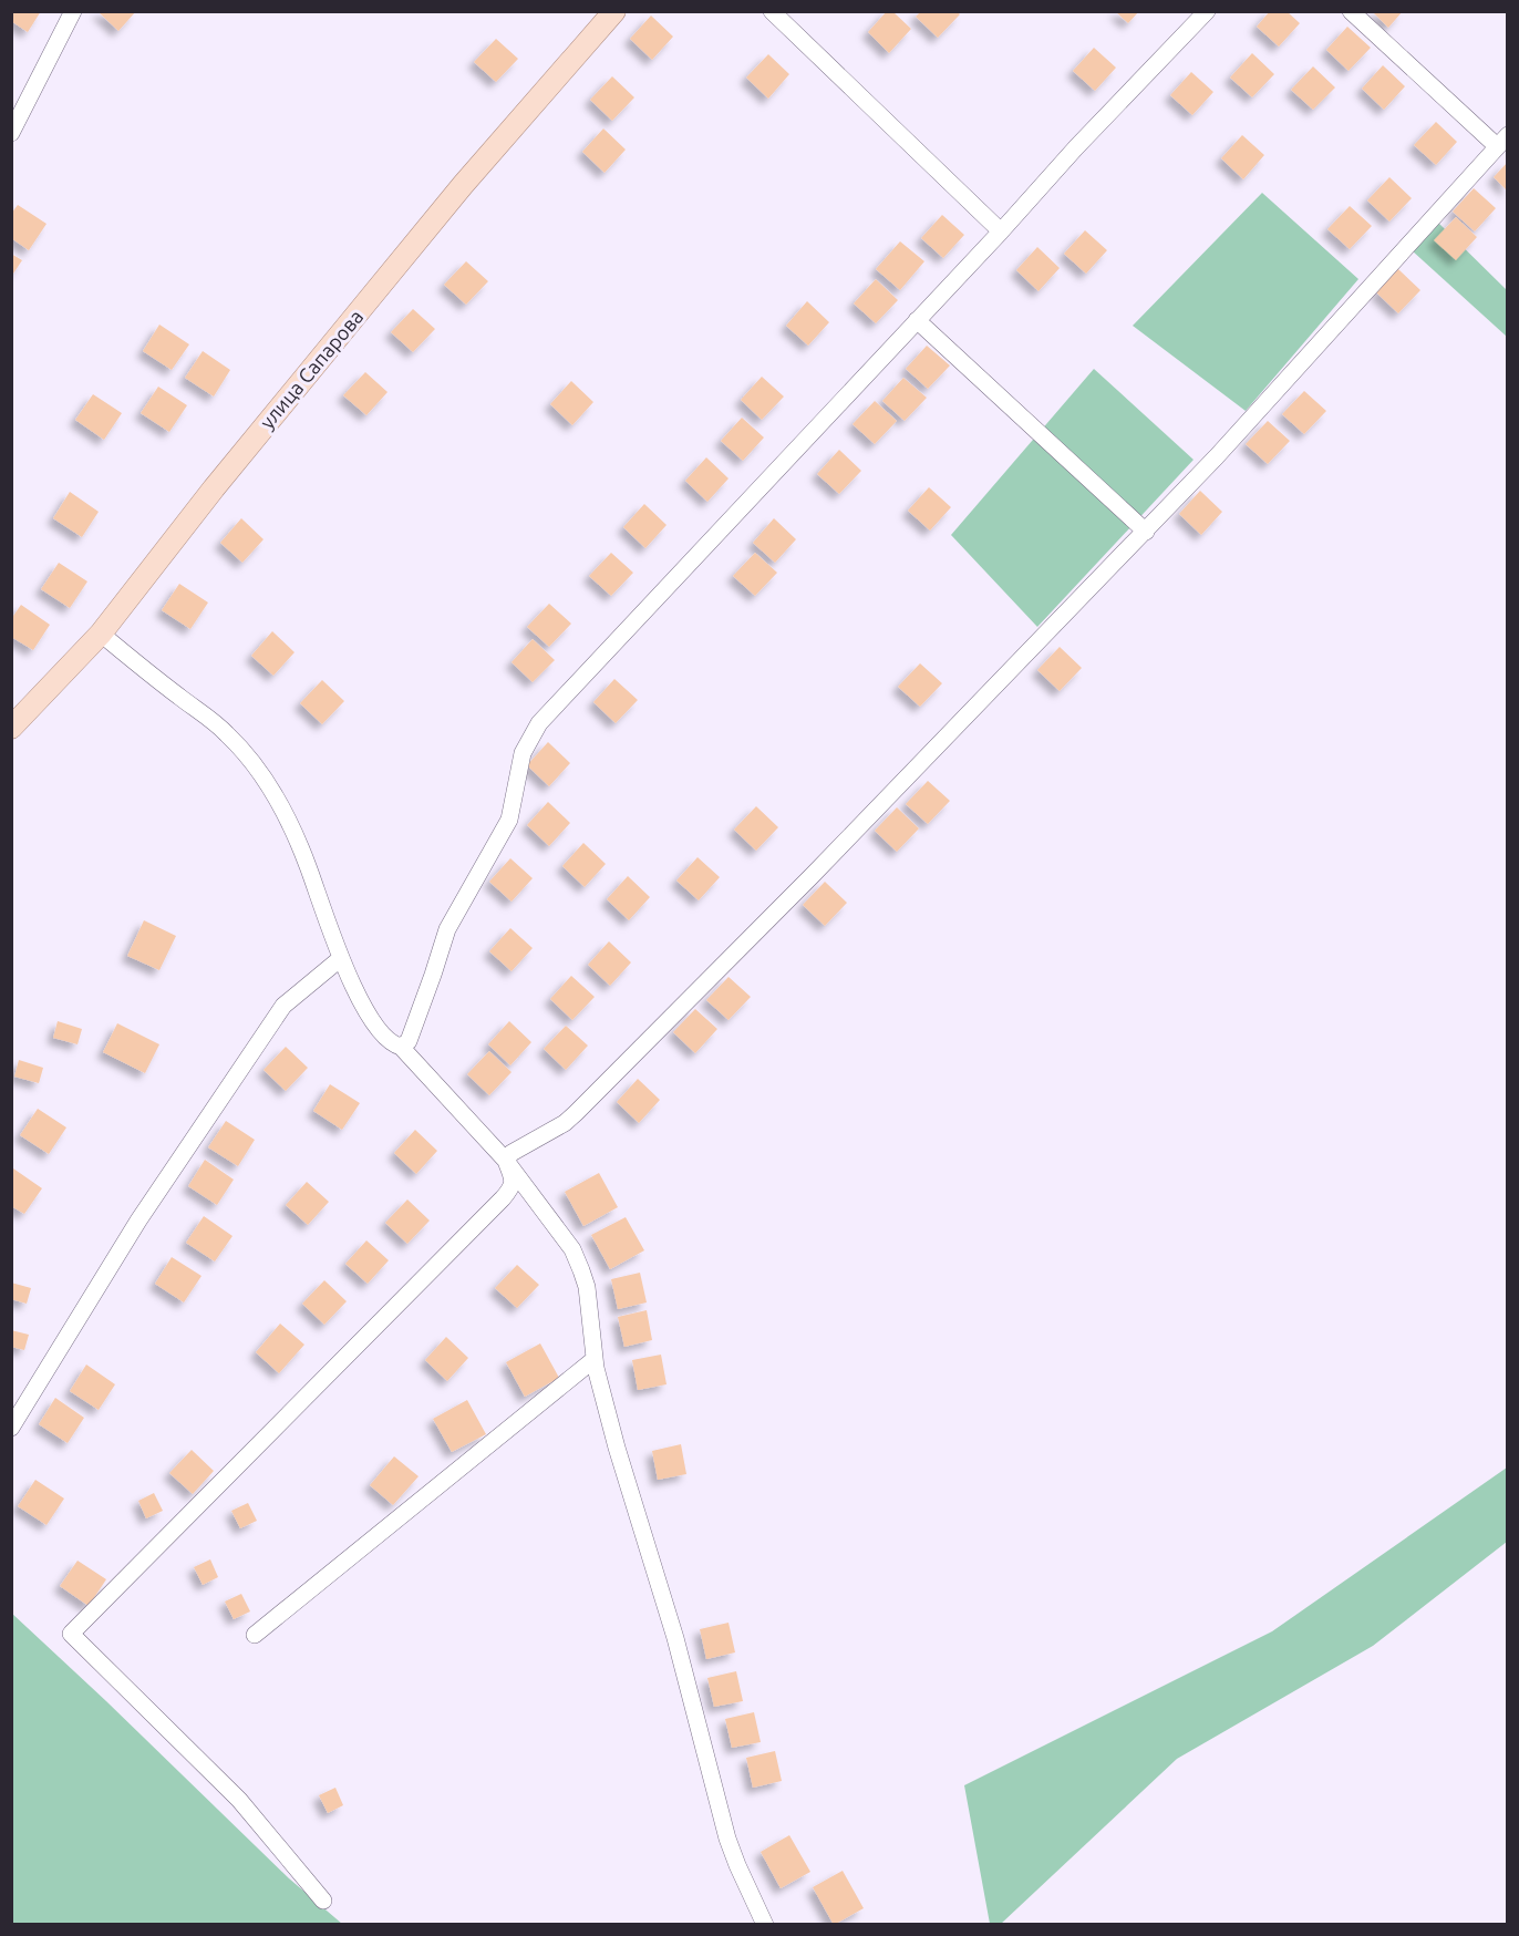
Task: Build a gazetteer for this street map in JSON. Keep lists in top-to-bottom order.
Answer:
{
  "streets": {
    "main road": ["улица Сапарова"]
  }
}
